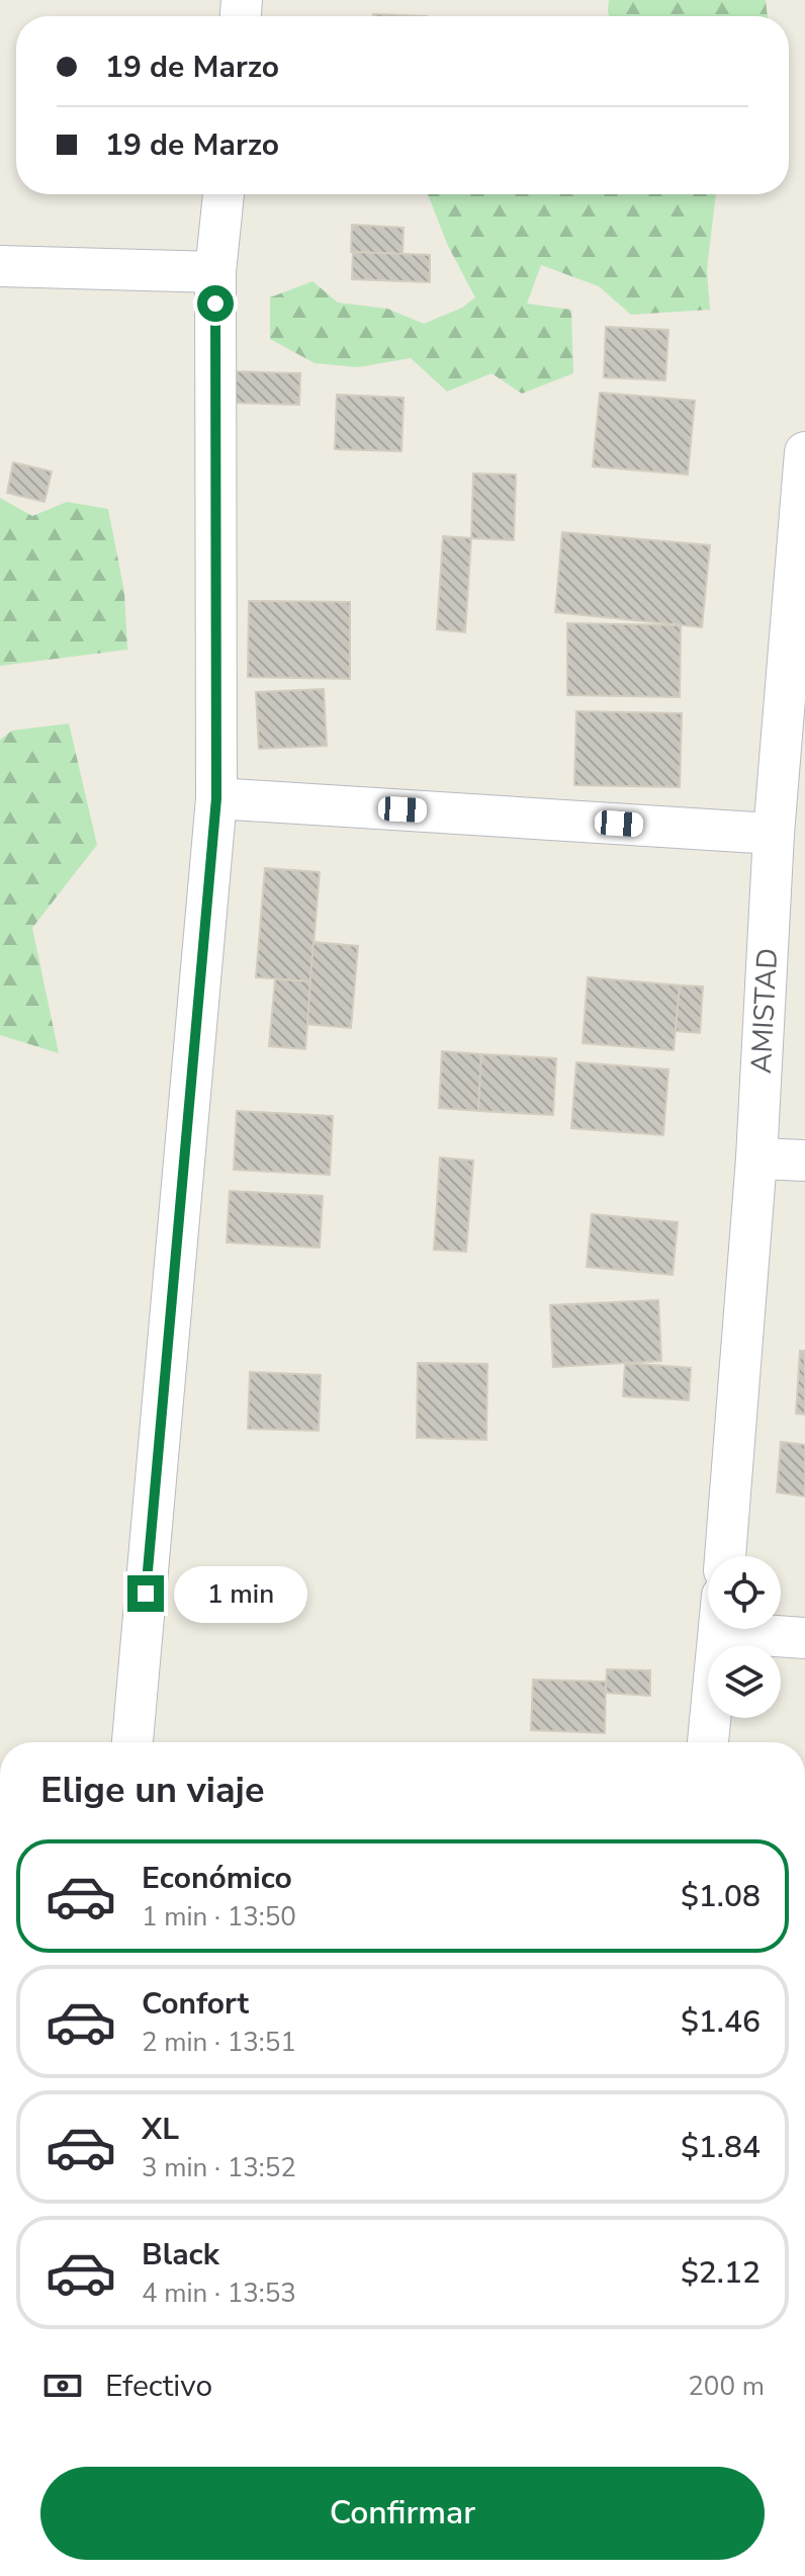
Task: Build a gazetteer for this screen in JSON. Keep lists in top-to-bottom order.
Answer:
{
  "streets": {
    "street": ["AMISTAD"]
  },
  "page": {
    "banner": ["19 de Marzo", "19 de Marzo"],
    "bubble": "1 min",
    "heading": "Elige un viaje",
    "list": [
      {
        "name": "Económico",
        "note": "1 min · 13:50",
        "value": "$1.08"
      },
      {
        "name": "Confort",
        "note": "2 min · 13:51",
        "value": "$1.46"
      },
      {
        "name": "XL",
        "note": "3 min · 13:52",
        "value": "$1.84"
      },
      {
        "name": "Black",
        "note": "4 min · 13:53",
        "value": "$2.12"
      }
    ],
    "pay": ["Efectivo", "200 m"],
    "buttons": "Confirmar"
  }
}
